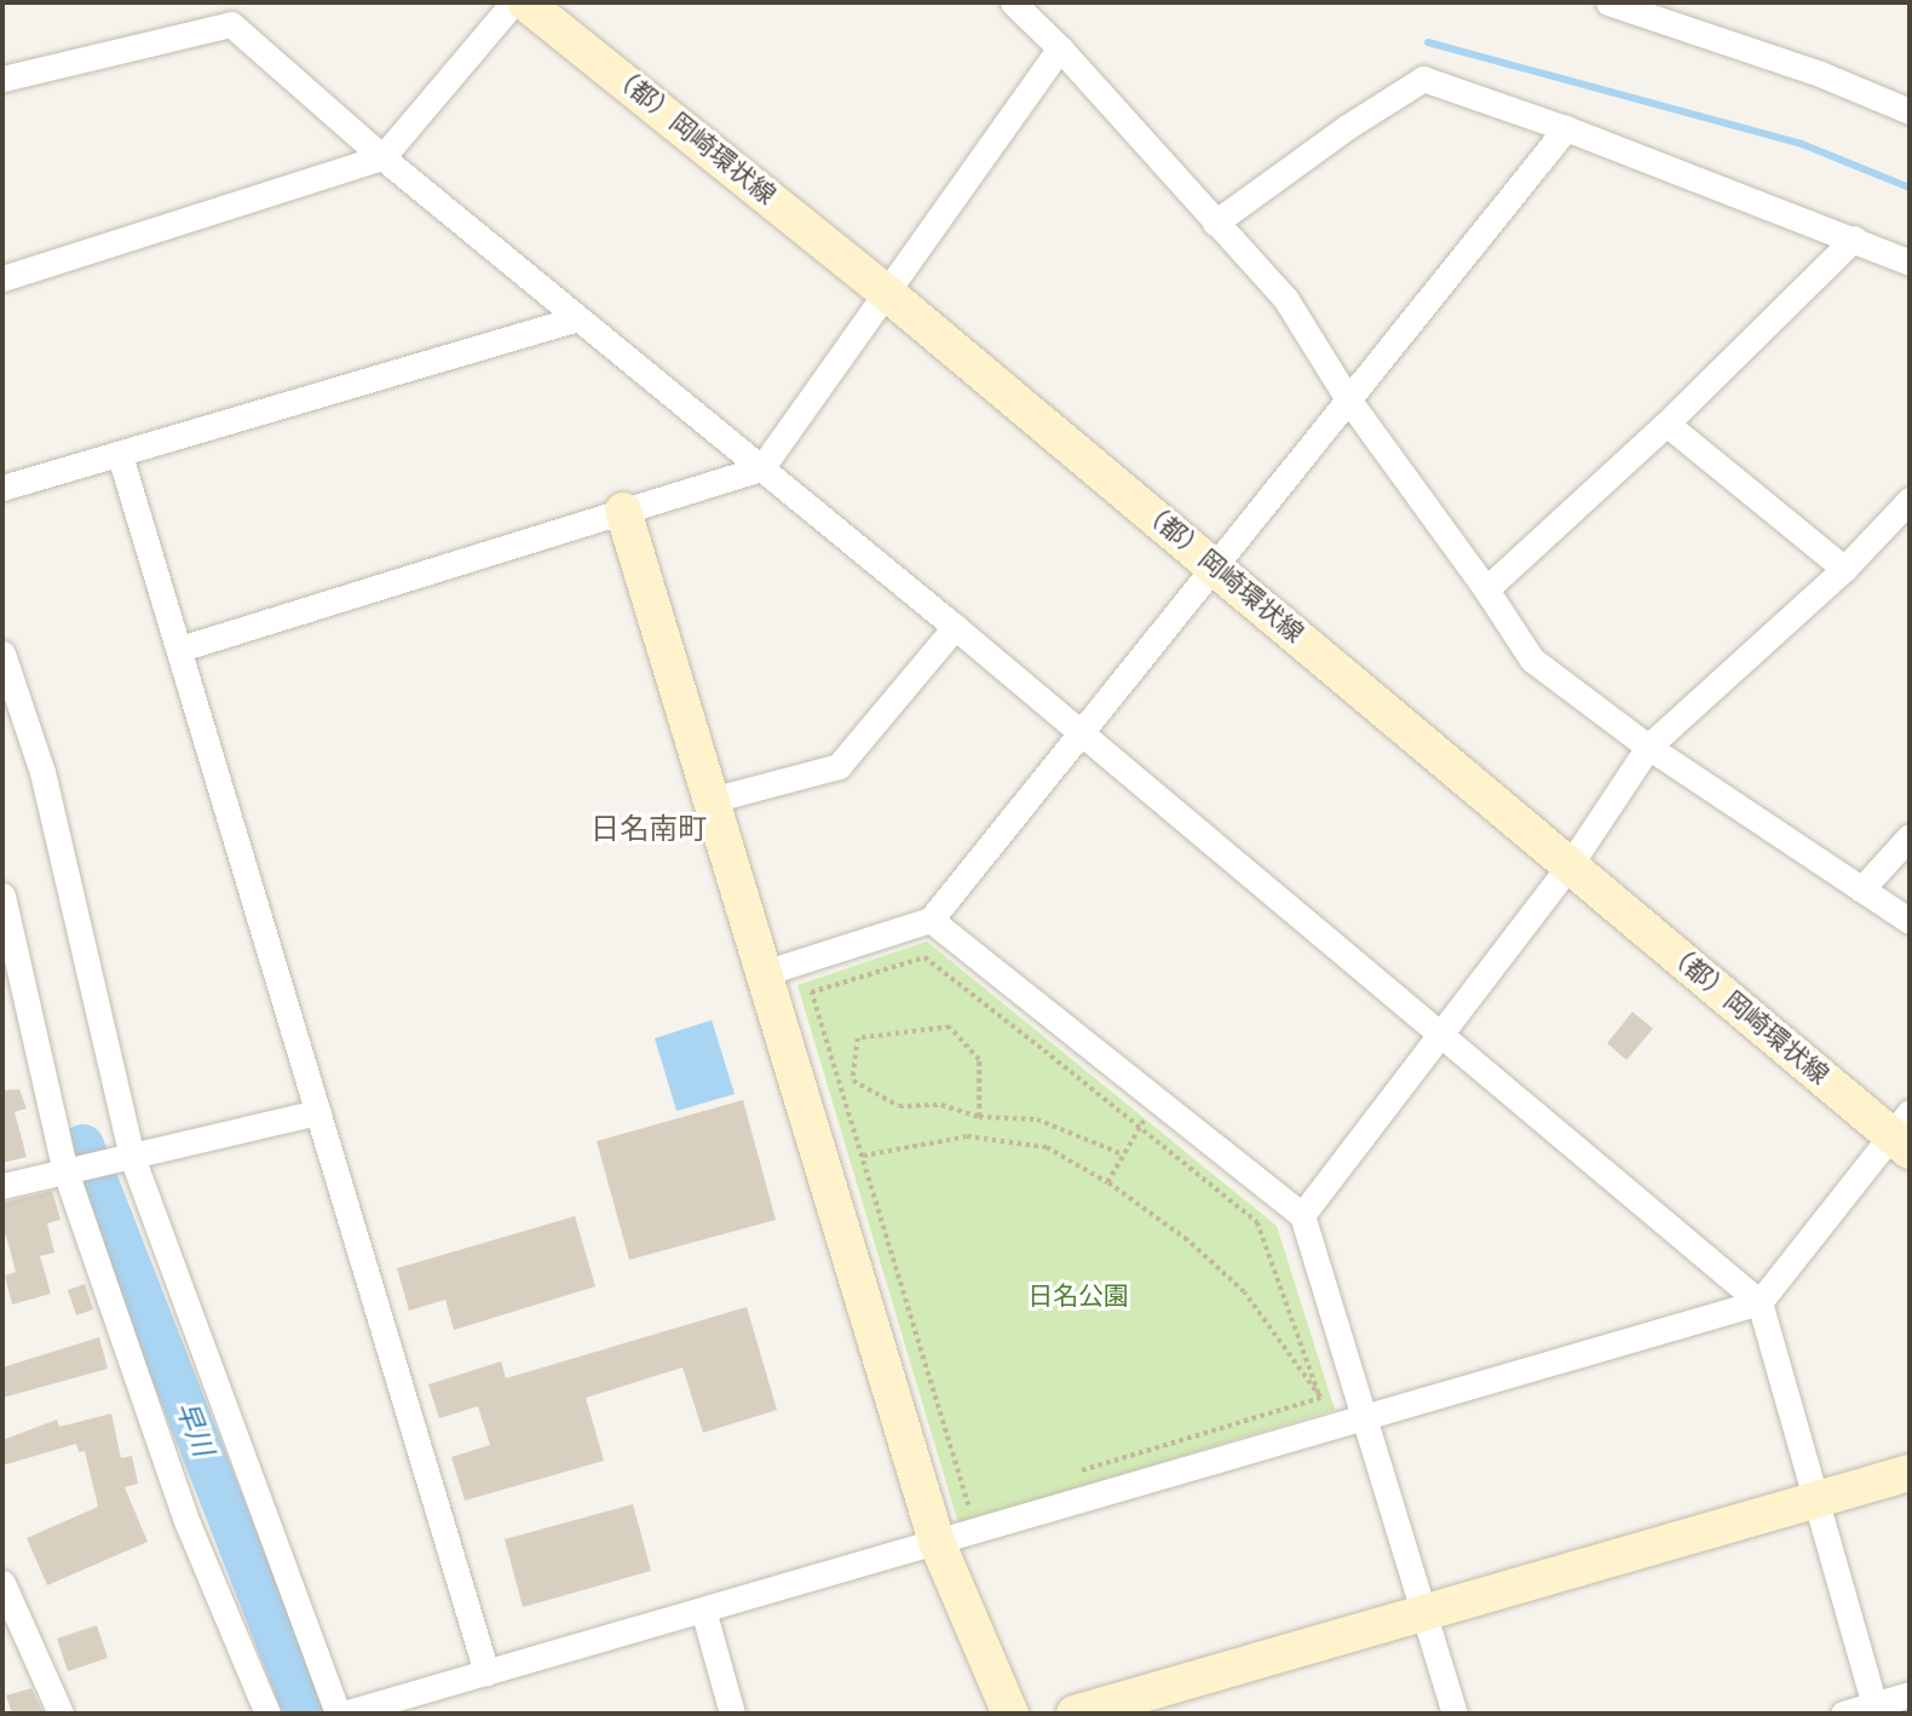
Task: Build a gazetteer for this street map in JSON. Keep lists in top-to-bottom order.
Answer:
{
  "streets": {
    "street": ["（都）岡崎環状線"]
  },
  "districts": ["日名南町"],
  "water": ["早川"],
  "parks": ["日名公園"]
}
